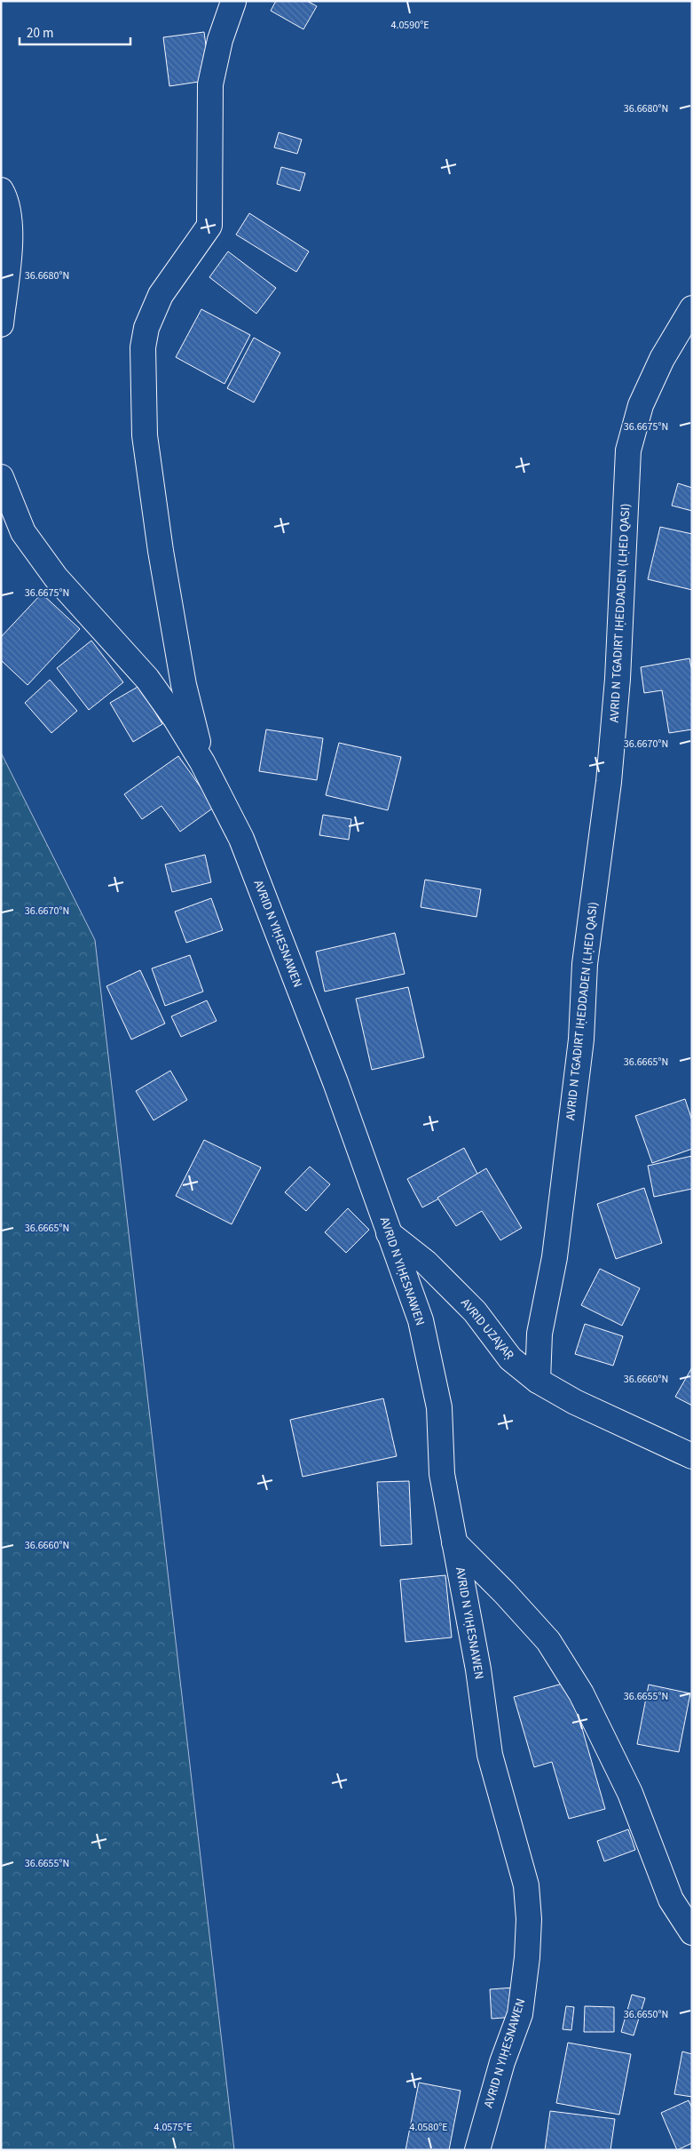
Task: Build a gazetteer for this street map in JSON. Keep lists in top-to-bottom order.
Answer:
{
  "streets": {
    "street": ["AVRID N TGADIRT IḤEDDADEN (LḤED QASI)", "AVRID N YIḤESNAWEN", "AVRID UZAƔAṚ"]
  },
  "crossings": [
    ["AVRID N TGADIRT IḤEDDADEN (LḤED QASI)", "AVRID UZAƔAṚ"],
    ["AVRID N YIḤESNAWEN", "AVRID UZAƔAṚ"]
  ],
  "scale_bar": "20 m",
  "coordinates": [
    "4.0590°E",
    "36.6680°N",
    "36.6675°N",
    "36.6670°N",
    "36.6665°N",
    "36.6660°N",
    "36.6655°N",
    "36.6650°N",
    "4.0575°E",
    "4.0580°E"
  ]
}
